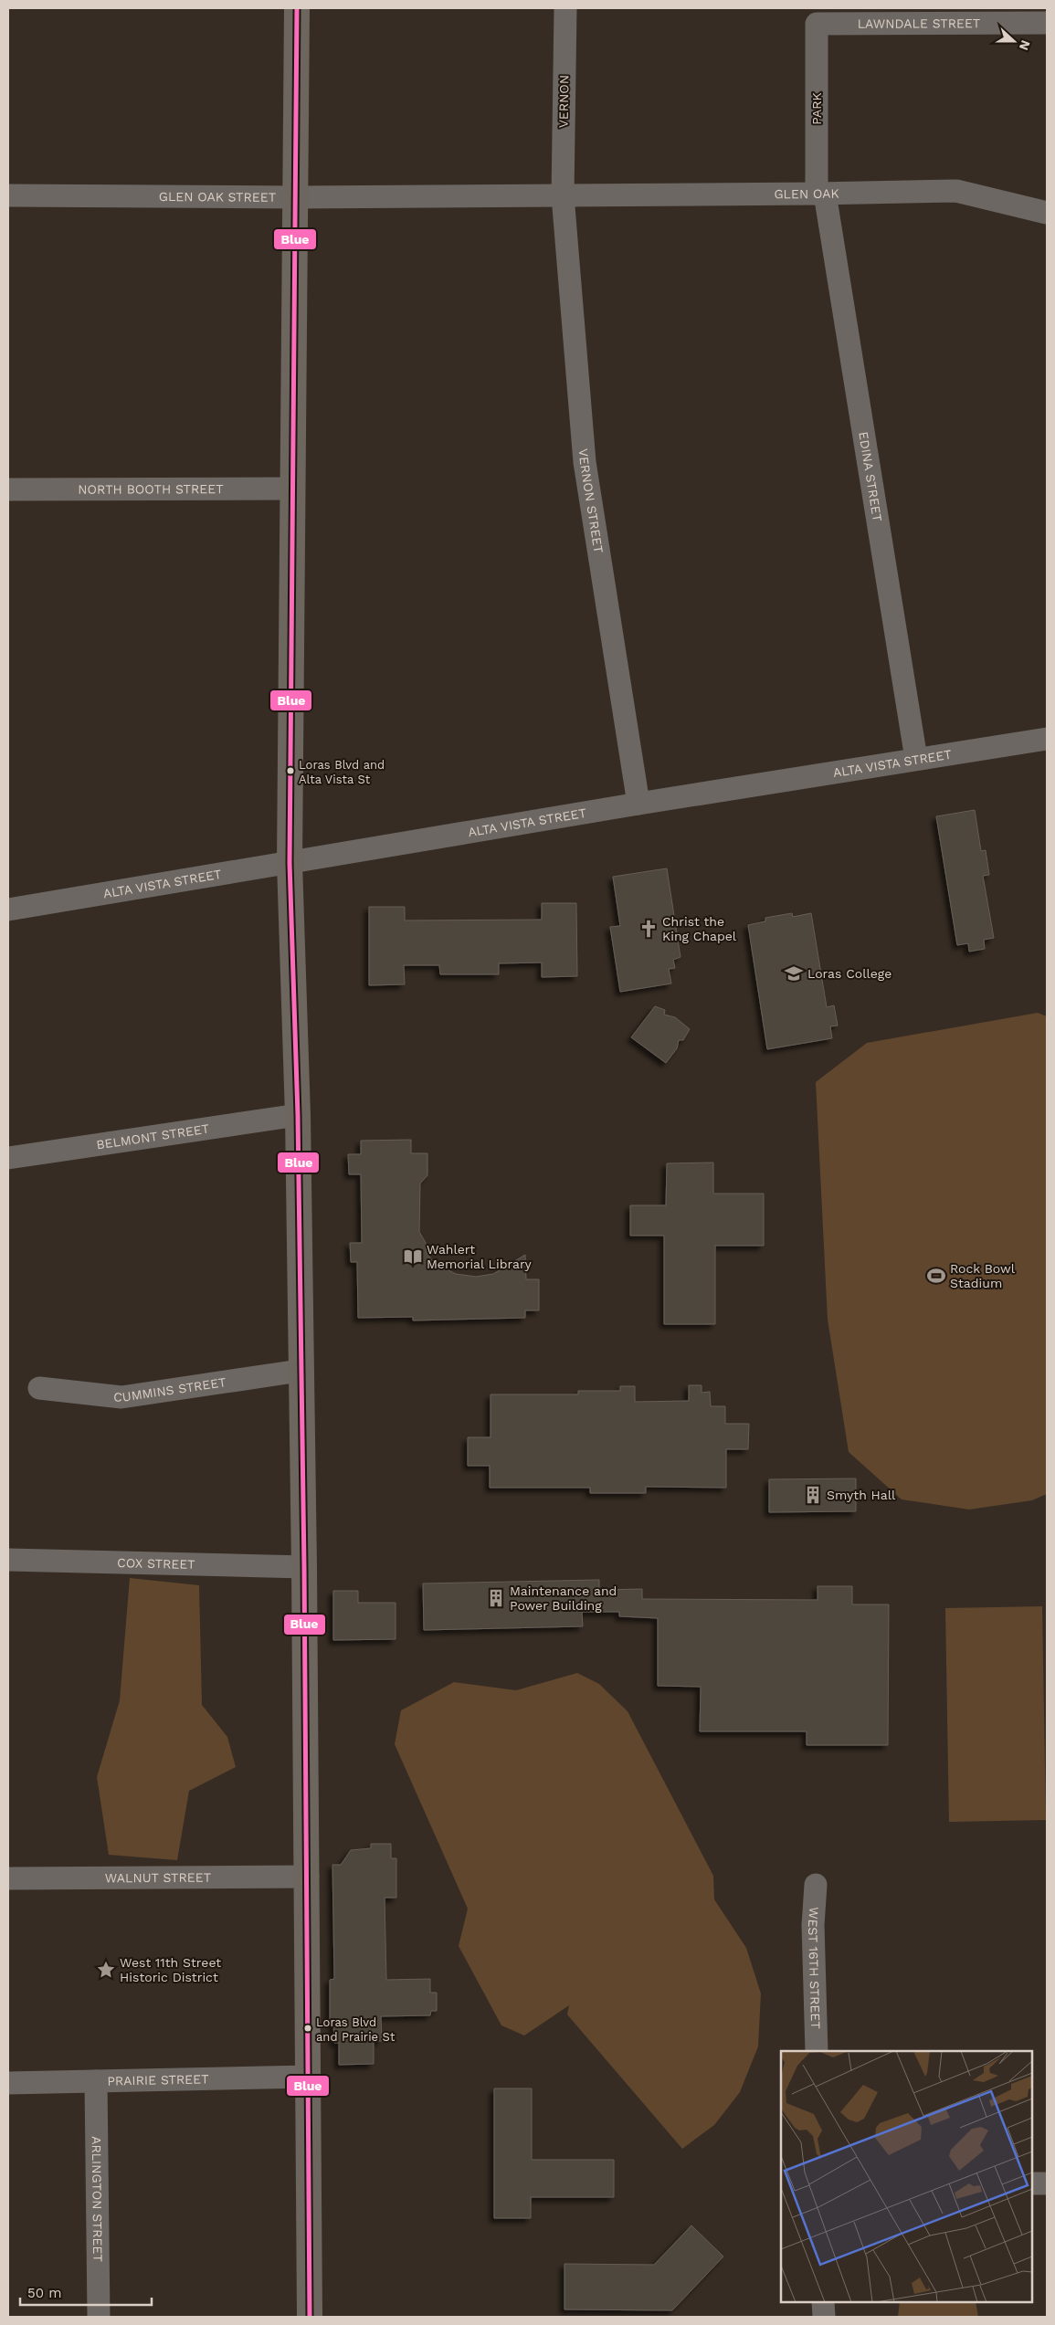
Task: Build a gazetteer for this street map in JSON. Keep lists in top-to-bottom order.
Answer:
{
  "streets": {
    "street": [
      "LAWNDALE STREET",
      "VERNON",
      "PARK",
      "GLEN OAK",
      "GLEN OAK STREET",
      "EDINA STREET",
      "NORTH BOOTH STREET",
      "VERNON STREET",
      "ALTA VISTA STREET",
      "BELMONT STREET",
      "CUMMINS STREET",
      "COX STREET",
      "WALNUT STREET",
      "WEST 16TH STREET",
      "PRAIRIE STREET",
      "ARLINGTON STREET"
    ]
  },
  "crossings": [
    ["LAWNDALE STREET", "PARK"],
    ["VERNON", "GLEN OAK"],
    ["VERNON", "GLEN OAK STREET"],
    ["VERNON", "VERNON STREET"],
    ["PARK", "GLEN OAK"],
    ["PARK", "EDINA STREET"],
    ["GLEN OAK", "GLEN OAK STREET"],
    ["GLEN OAK", "EDINA STREET"],
    ["GLEN OAK", "VERNON STREET"],
    ["GLEN OAK STREET", "VERNON STREET"],
    ["EDINA STREET", "ALTA VISTA STREET"],
    ["VERNON STREET", "ALTA VISTA STREET"],
    ["PRAIRIE STREET", "ARLINGTON STREET"]
  ],
  "places": {
    "other": ["Loras Blvd and Alta Vista St", "Loras Blvd and Prairie St"],
    "church": ["Christ the King Chapel"],
    "school or university": ["Loras College"],
    "library": ["Wahlert Memorial Library"],
    "sports": ["Rock Bowl Stadium"],
    "building": ["Smyth Hall", "Maintenance and Power Building"],
    "place": ["West 11th Street Historic District"]
  },
  "lines": ["transit line Blue"],
  "scale_bar": "50 m",
  "north": "right"
}
